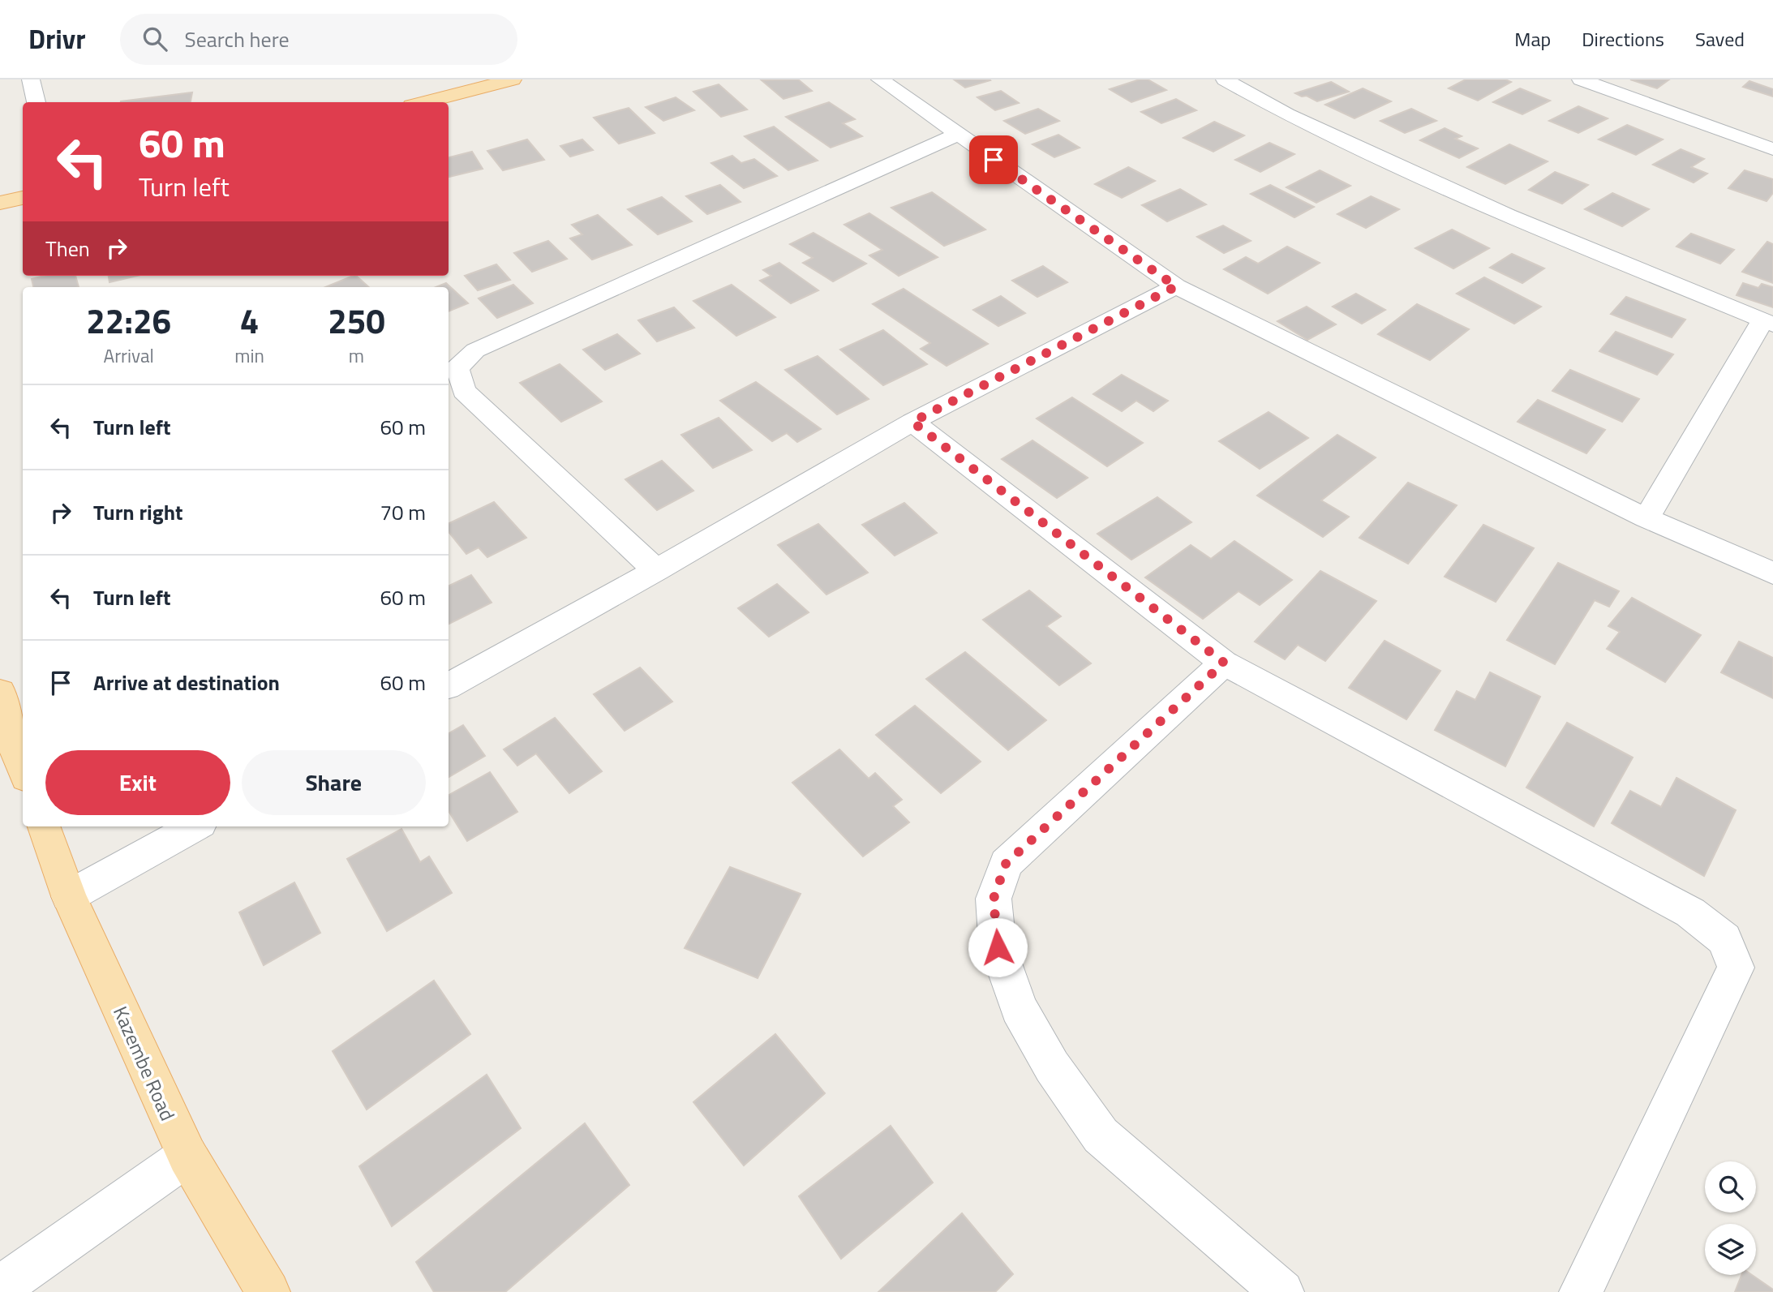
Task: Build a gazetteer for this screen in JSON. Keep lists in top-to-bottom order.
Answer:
{
  "streets": {
    "main road": ["Kazembe Road"]
  },
  "page": {
    "header": "Drivr",
    "search": "Search here",
    "nav": ["Map", "Directions", "Saved"],
    "turn": ["60 m", "Turn left"],
    "then": "Then",
    "eta": [
      "22:26",
      "Arrival",
      "4",
      "min",
      "250",
      "m"
    ],
    "list": [
      {
        "name": "Turn left",
        "value": "60 m"
      },
      {
        "name": "Turn right",
        "value": "70 m"
      },
      {
        "name": "Turn left",
        "value": "60 m"
      },
      {
        "name": "Arrive at destination",
        "value": "60 m"
      }
    ],
    "buttons": ["Exit", "Share"]
  }
}
